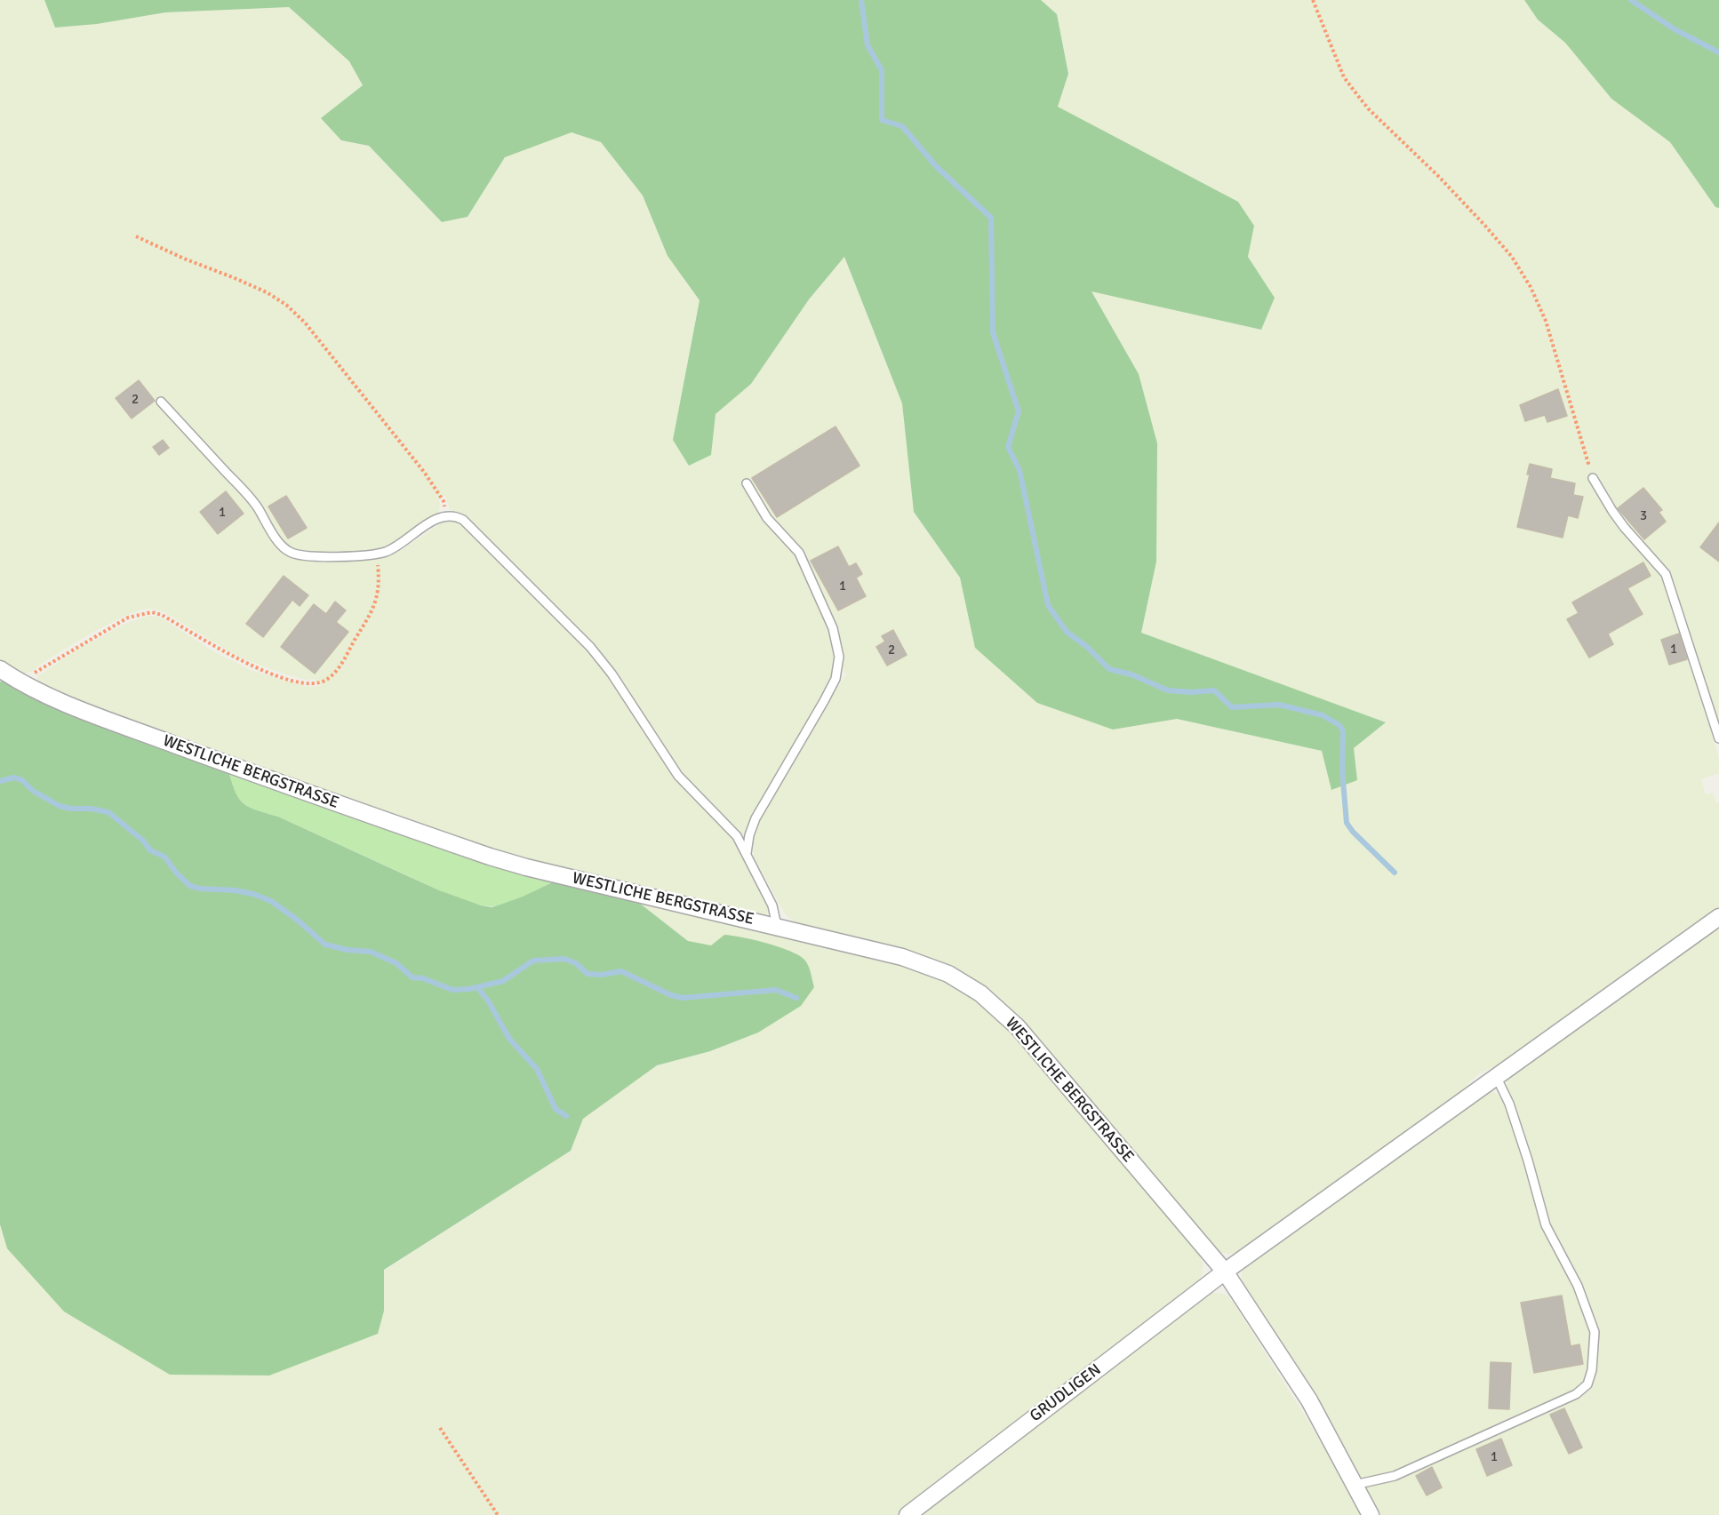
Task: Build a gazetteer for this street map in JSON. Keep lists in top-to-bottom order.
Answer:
{
  "streets": {
    "street": ["WESTLICHE BERGSTRASSE", "GRUDLIGEN"]
  },
  "crossings": [
    ["WESTLICHE BERGSTRASSE", "GRUDLIGEN"]
  ],
  "house_numbers": [
    "2",
    "1",
    "3",
    "1",
    "1",
    "2",
    "1"
  ]
}
